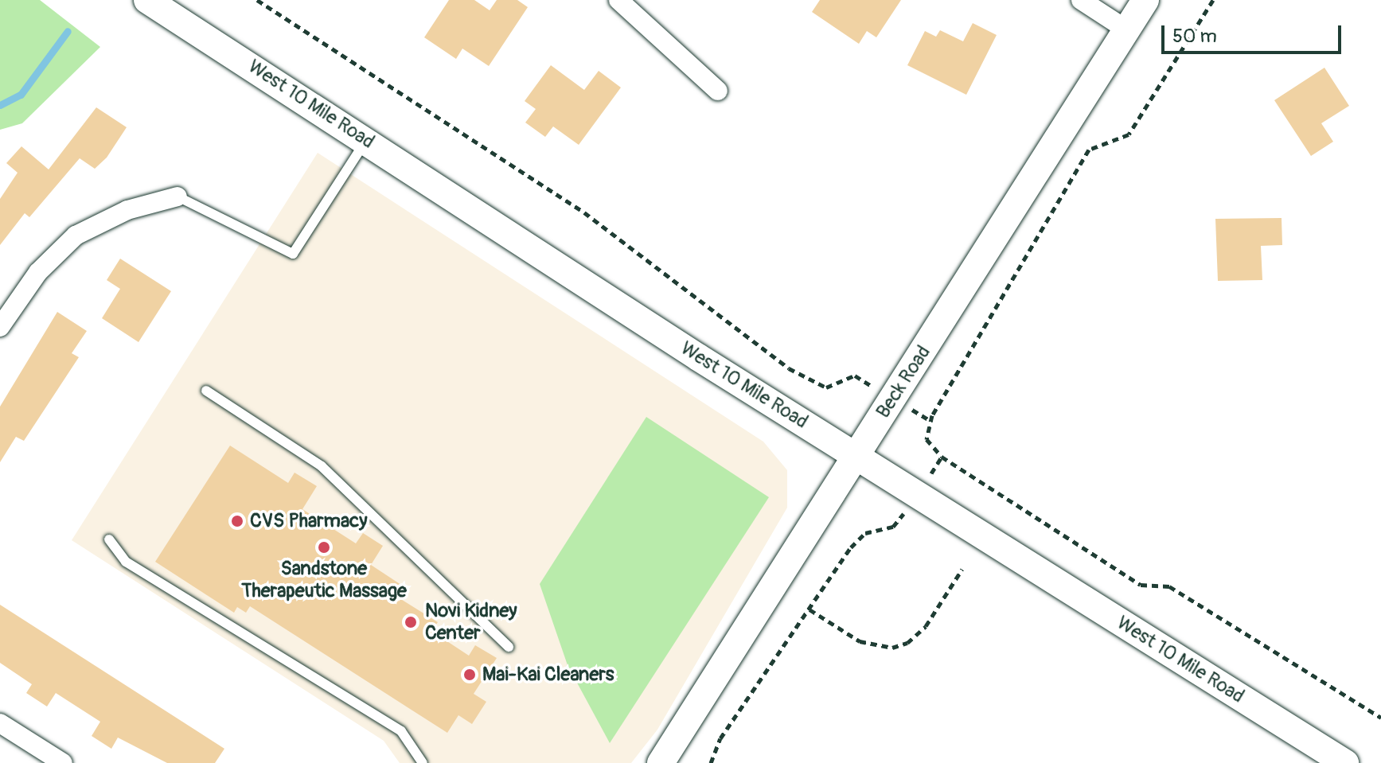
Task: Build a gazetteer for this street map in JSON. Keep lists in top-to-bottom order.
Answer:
{
  "streets": {
    "main road": ["West 10 Mile Road", "Beck Road"]
  },
  "crossings": [
    ["West 10 Mile Road", "Beck Road"]
  ],
  "places": [
    "CVS Pharmacy",
    "Sandstone Therapeutic Massage",
    "Novi Kidney Center",
    "Mai-Kai Cleaners"
  ],
  "scale_bar": "50 m"
}
